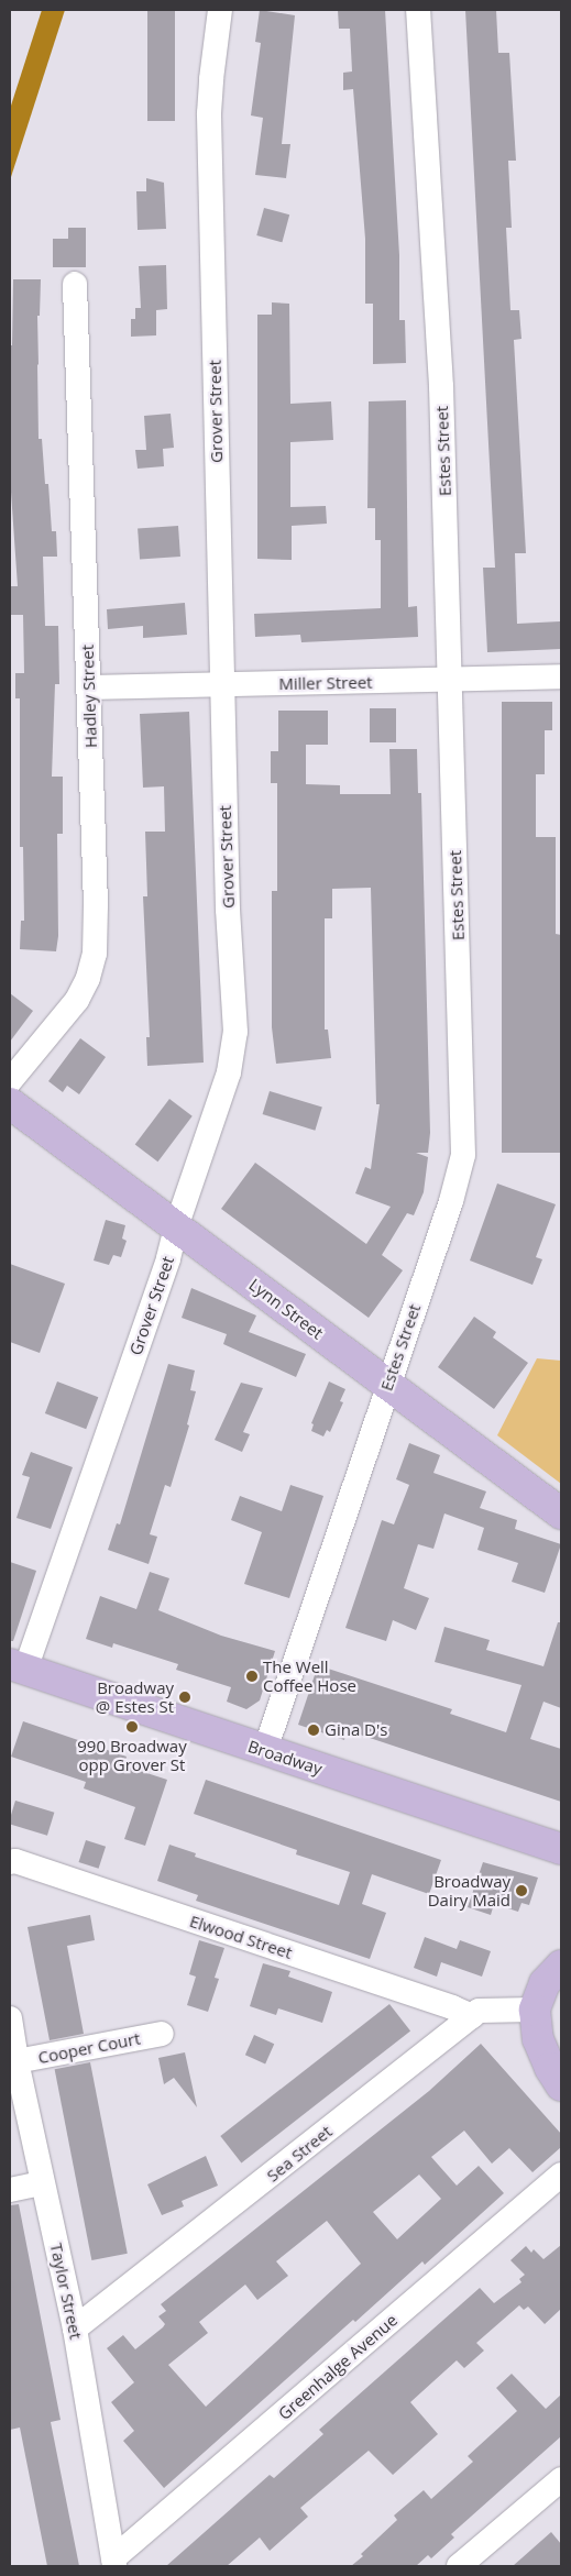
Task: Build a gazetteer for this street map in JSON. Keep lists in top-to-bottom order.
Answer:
{
  "streets": {
    "main road": ["Lynn Street", "Broadway"],
    "street": [
      "Grover Street",
      "Estes Street",
      "Miller Street",
      "Hadley Street",
      "Elwood Street",
      "Cooper Court",
      "Sea Street",
      "Taylor Street",
      "Greenhalge Avenue"
    ]
  },
  "crossings": [
    ["Grover Street", "Miller Street"],
    ["Grover Street", "Lynn Street"],
    ["Grover Street", "Broadway"],
    ["Estes Street", "Miller Street"],
    ["Estes Street", "Lynn Street"],
    ["Estes Street", "Broadway"],
    ["Miller Street", "Hadley Street"],
    ["Elwood Street", "Sea Street"],
    ["Cooper Court", "Taylor Street"],
    ["Sea Street", "Taylor Street"],
    ["Taylor Street", "Greenhalge Avenue"]
  ],
  "places": [
    "The Well Coffee Hose",
    "Broadway @ Estes St",
    "990 Broadway opp Grover St",
    "Gina D's",
    "Broadway Dairy Maid"
  ]
}
